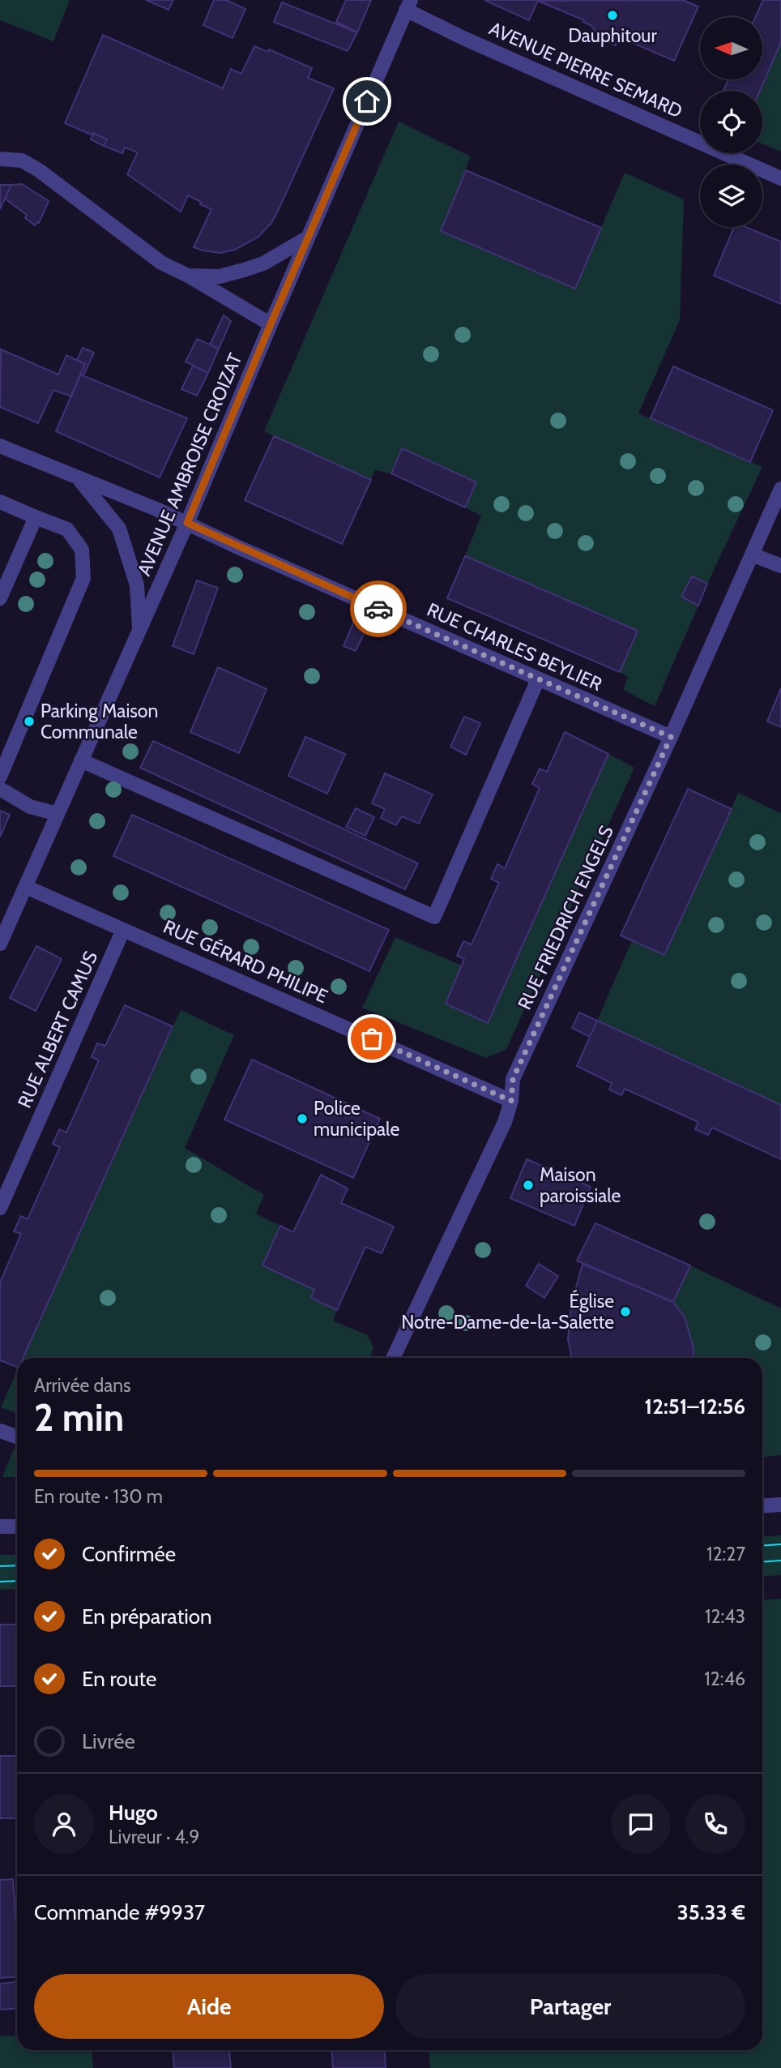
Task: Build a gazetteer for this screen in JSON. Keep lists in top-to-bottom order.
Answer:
{
  "streets": {
    "street": [
      "AVENUE PIERRE SEMARD",
      "AVENUE AMBROISE CROIZAT",
      "RUE CHARLES BEYLIER",
      "RUE FRIEDRICH ENGELS",
      "RUE GÉRARD PHILIPE",
      "RUE ALBERT CAMUS"
    ]
  },
  "crossings": [
    ["AVENUE PIERRE SEMARD", "AVENUE AMBROISE CROIZAT"],
    ["AVENUE AMBROISE CROIZAT", "RUE CHARLES BEYLIER"],
    ["AVENUE AMBROISE CROIZAT", "RUE GÉRARD PHILIPE"],
    ["RUE CHARLES BEYLIER", "RUE FRIEDRICH ENGELS"],
    ["RUE FRIEDRICH ENGELS", "RUE GÉRARD PHILIPE"],
    ["RUE GÉRARD PHILIPE", "RUE ALBERT CAMUS"]
  ],
  "places": [
    "Dauphitour",
    "Parking Maison Communale",
    "Police municipale",
    "Maison paroissiale",
    "Église Notre-Dame-de-la-Salette"
  ],
  "north": "left",
  "page": {
    "heading": ["2 min", "Arrivée dans", "12:51–12:56"],
    "panel": [
      "Hugo",
      "Livreur · 4.9",
      "Commande #9937",
      "35.33 €"
    ],
    "bar": "En route · 130 m",
    "list": [
      ["Confirmée", "12:27"],
      ["En préparation", "12:43"],
      ["En route", "12:46"],
      "Livrée"
    ],
    "buttons": ["Aide", "Partager"]
  }
}
